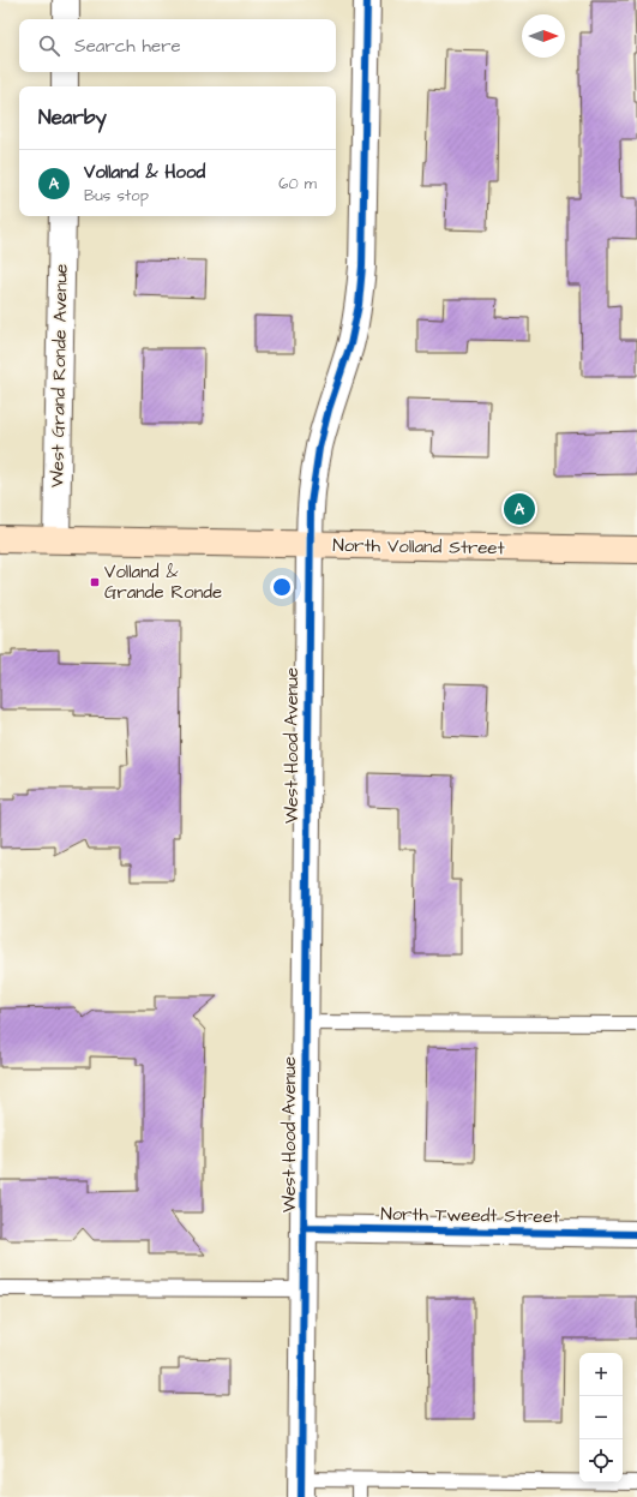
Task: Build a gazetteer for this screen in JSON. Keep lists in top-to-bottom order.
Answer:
{
  "streets": {
    "main road": ["North Volland Street"],
    "street": ["West Grand Ronde Avenue", "West Hood Avenue", "North Tweedt Street"]
  },
  "crossings": [
    ["West Grand Ronde Avenue", "North Volland Street"],
    ["North Volland Street", "West Hood Avenue"],
    ["West Hood Avenue", "North Tweedt Street"]
  ],
  "places": {
    "transit": ["Volland & Grande Ronde"]
  },
  "north": "right",
  "page": {
    "search": "Search here",
    "heading": "Nearby",
    "list": [
      {
        "mark": "A",
        "name": "Volland & Hood",
        "note": "Bus stop",
        "value": "60 m"
      }
    ],
    "pins": "A",
    "map_buttons": ["+", "−"]
  }
}
